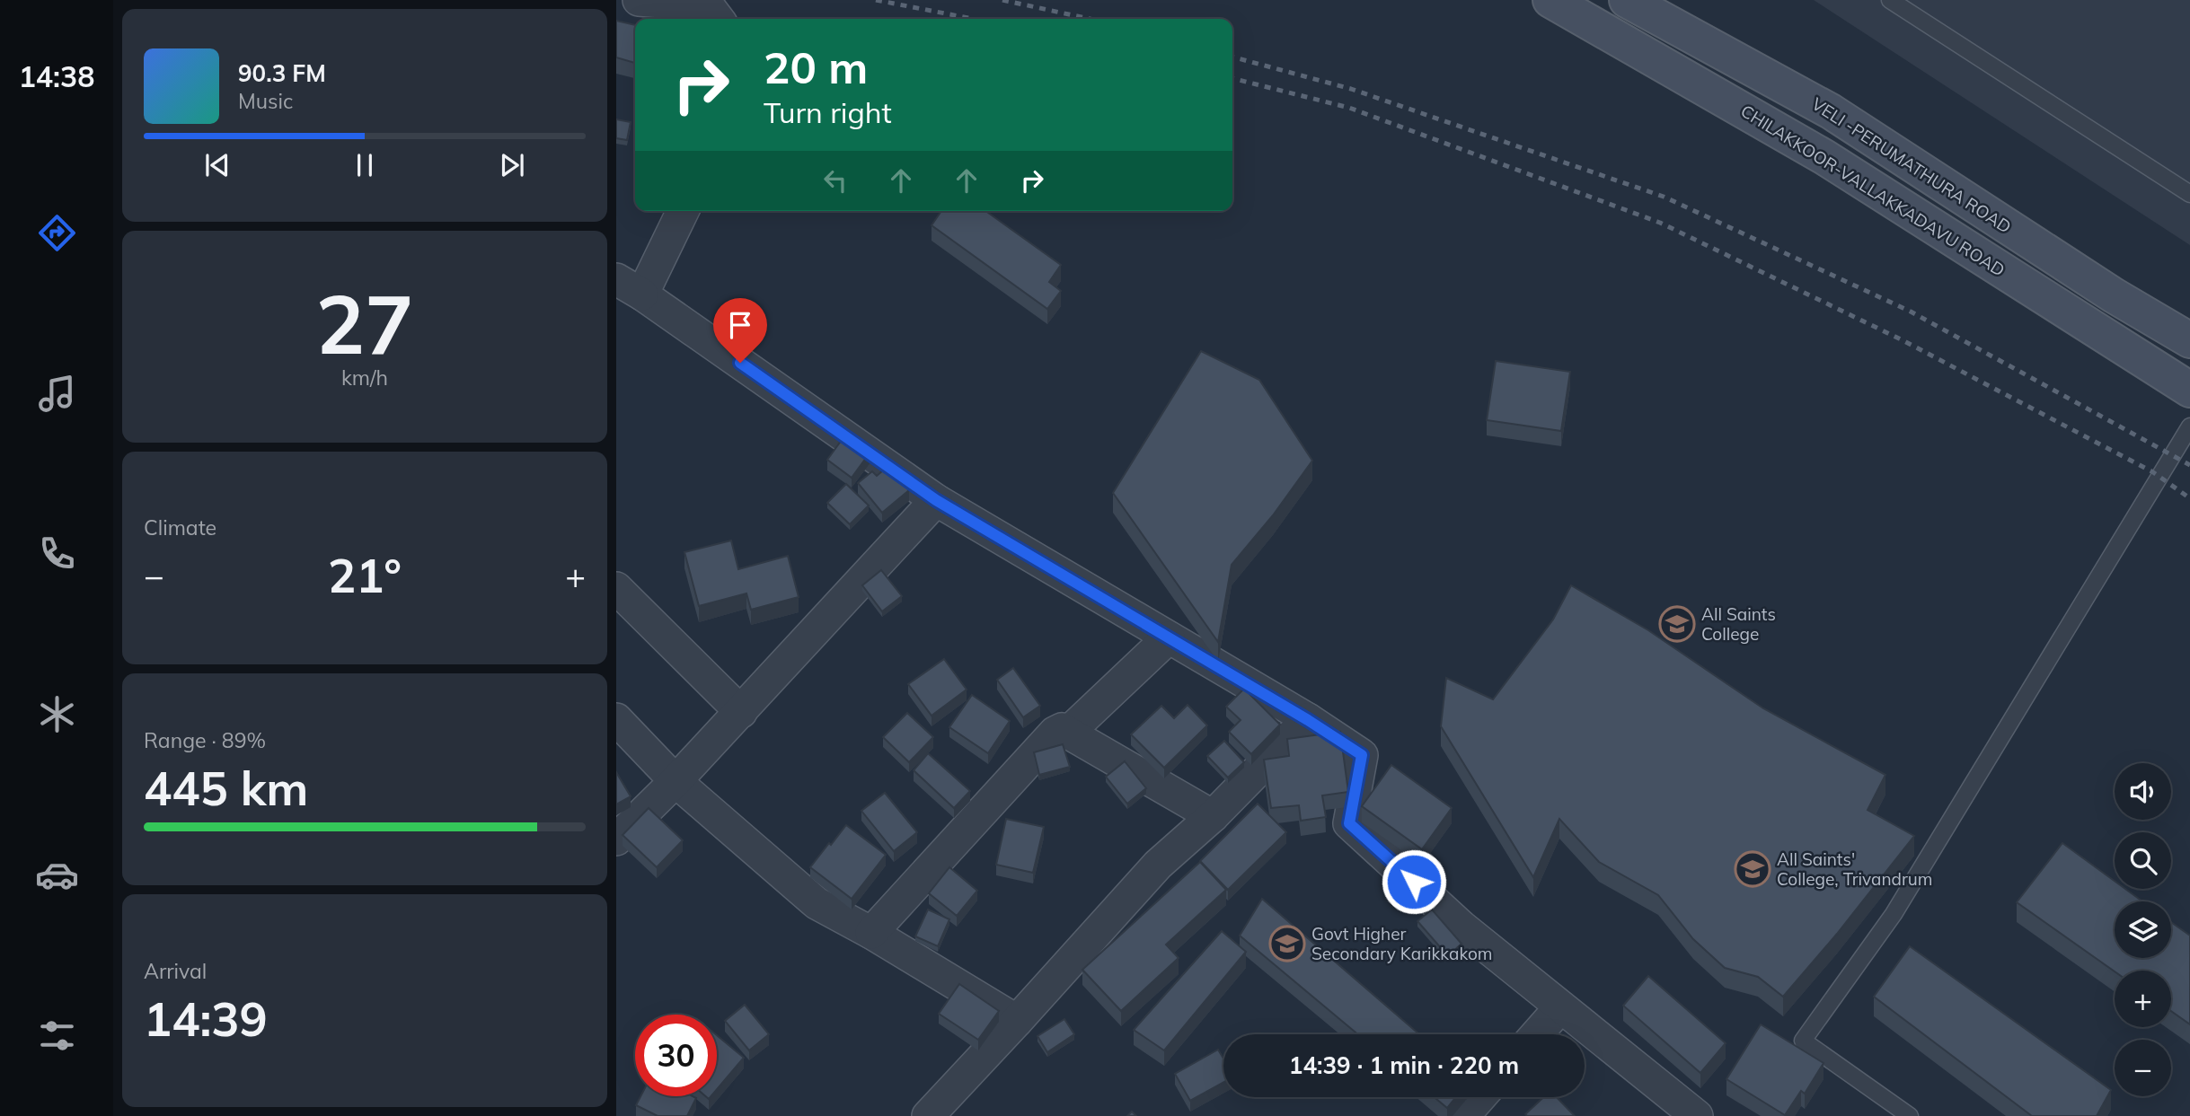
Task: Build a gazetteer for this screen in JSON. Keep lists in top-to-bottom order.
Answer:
{
  "streets": {
    "main road": ["VELI -PERUMATHURA ROAD", "CHILAKKOOR-VALLAKKADAVU ROAD"]
  },
  "places": {
    "school or university": ["All Saints College", "All Saints' College, Trivandrum", "Govt Higher Secondary Karikkakom"]
  },
  "page": {
    "tabs": "14:38",
    "turn": ["20 m", "Turn right"],
    "song": ["90.3 FM", "Music"],
    "tile": [
      ["27", "km/h"],
      "Climate",
      ["Range · 89%", "445 km"],
      ["Arrival", "14:39"]
    ],
    "heat": ["−", "21°", "+"],
    "map_buttons": ["+", "−"],
    "limit": "30",
    "trip": "14:39 · 1 min · 220 m"
  }
}
